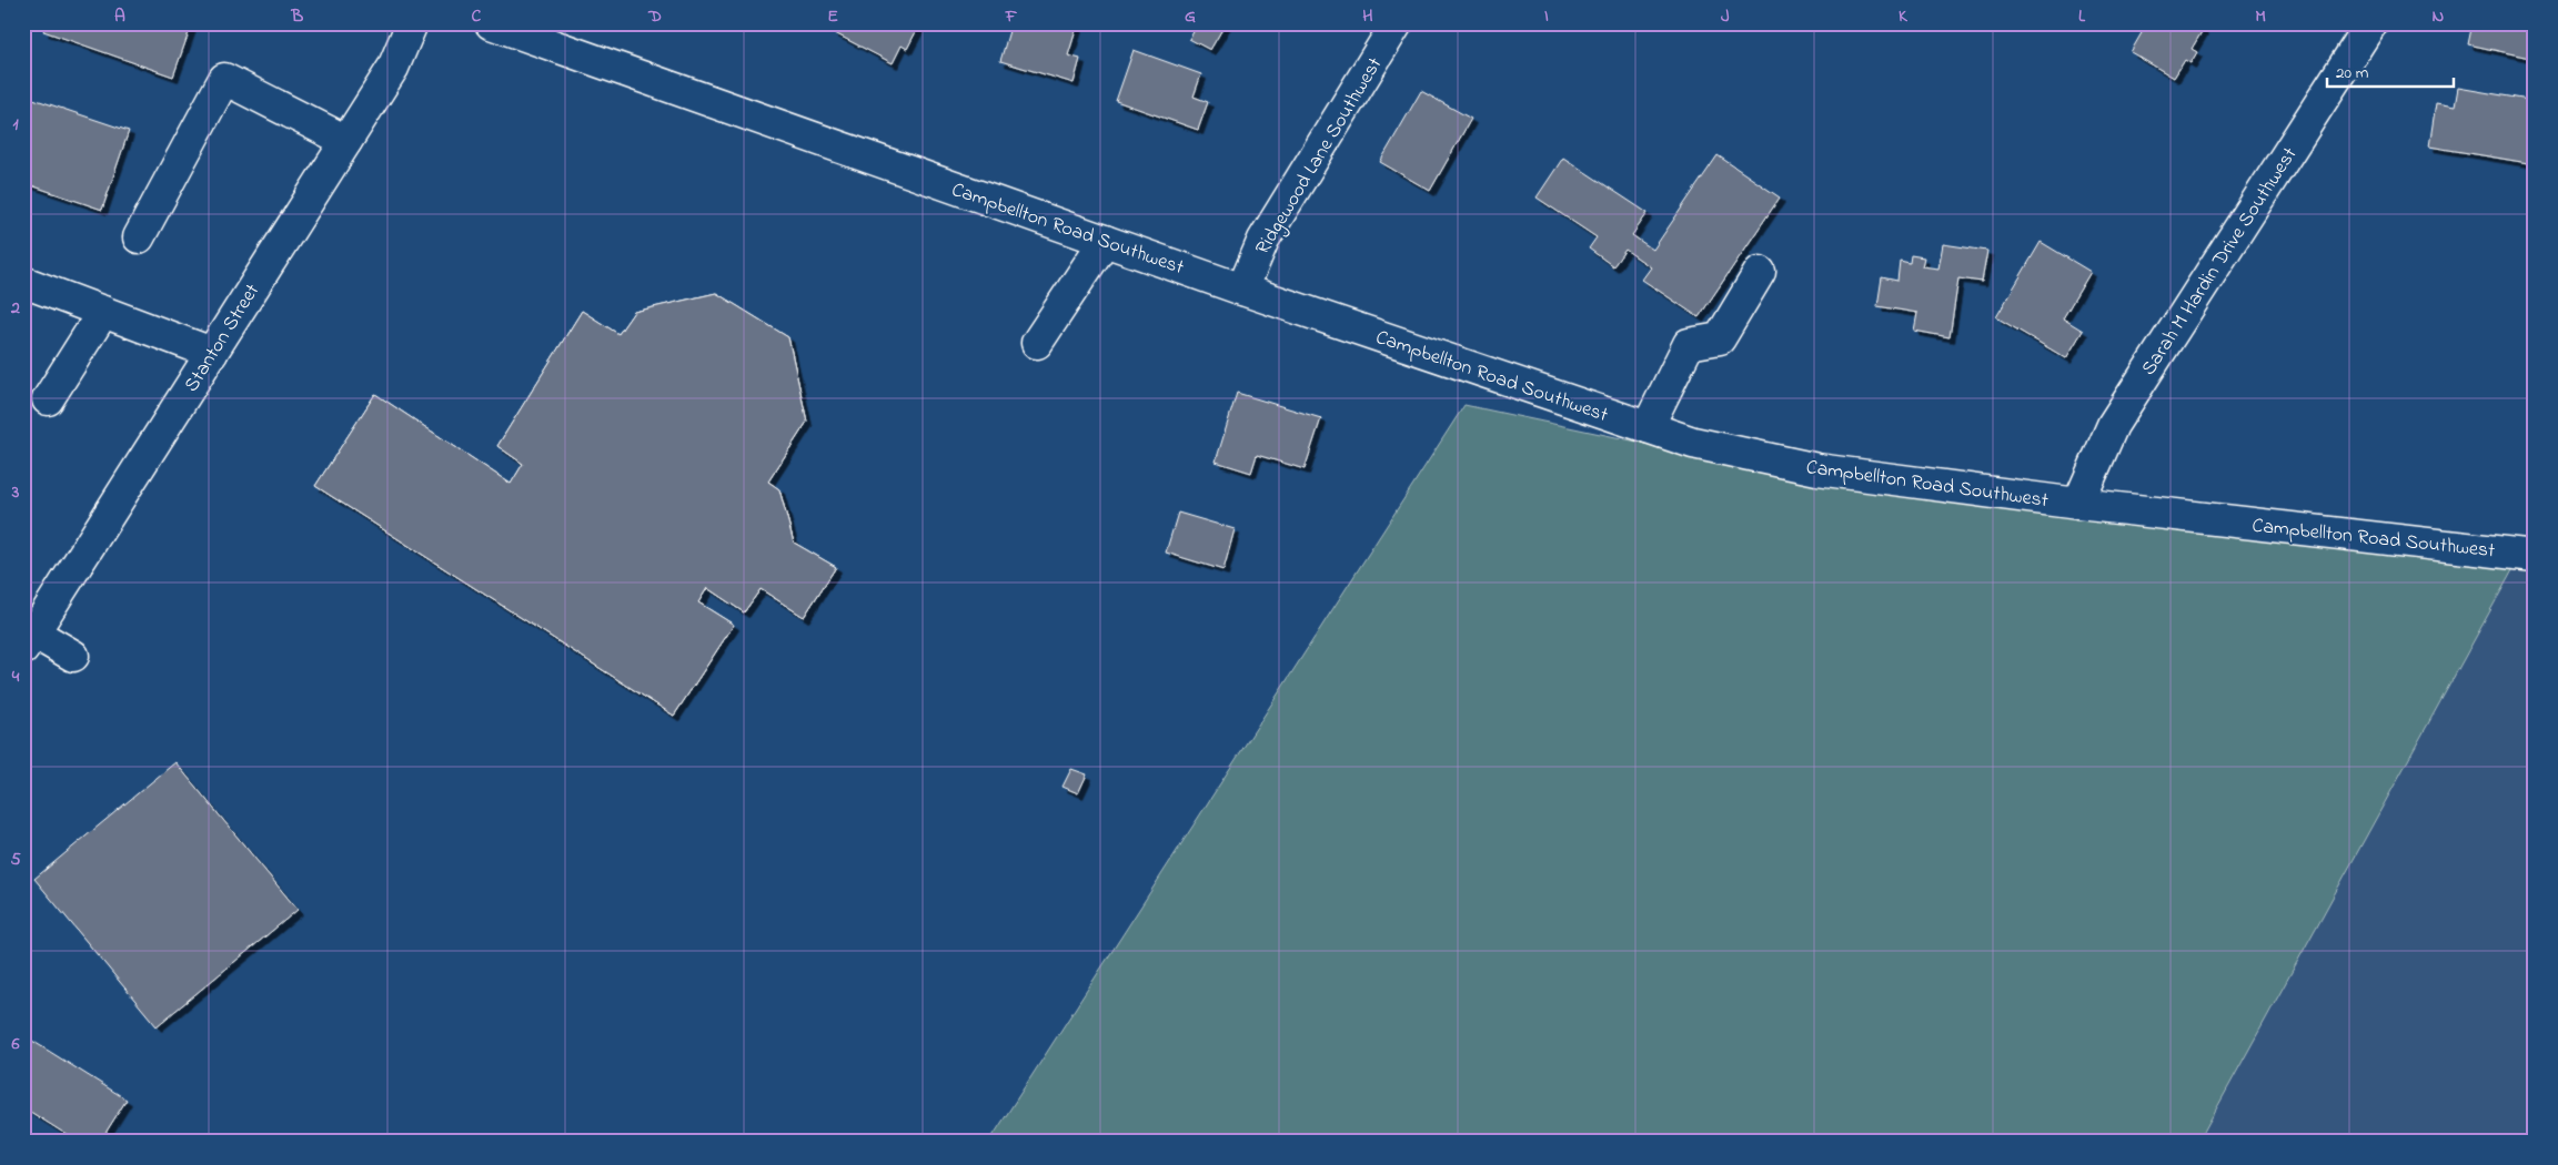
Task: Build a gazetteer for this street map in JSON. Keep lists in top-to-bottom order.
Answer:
{
  "streets": {
    "main road": [
      "Ridgewood Lane Southwest",
      "Campbellton Road Southwest",
      "Sarah M Hardin Drive Southwest",
      "Stanton Street"
    ]
  },
  "crossings": [
    ["Ridgewood Lane Southwest", "Campbellton Road Southwest"],
    ["Campbellton Road Southwest", "Sarah M Hardin Drive Southwest"]
  ],
  "scale_bar": "20 m",
  "grid": {
    "columns": [
      "A",
      "B",
      "C",
      "D",
      "E",
      "F",
      "G",
      "H",
      "I",
      "J",
      "K",
      "L",
      "M",
      "N"
    ],
    "rows": [
      "1",
      "2",
      "3",
      "4",
      "5",
      "6"
    ]
  }
}
